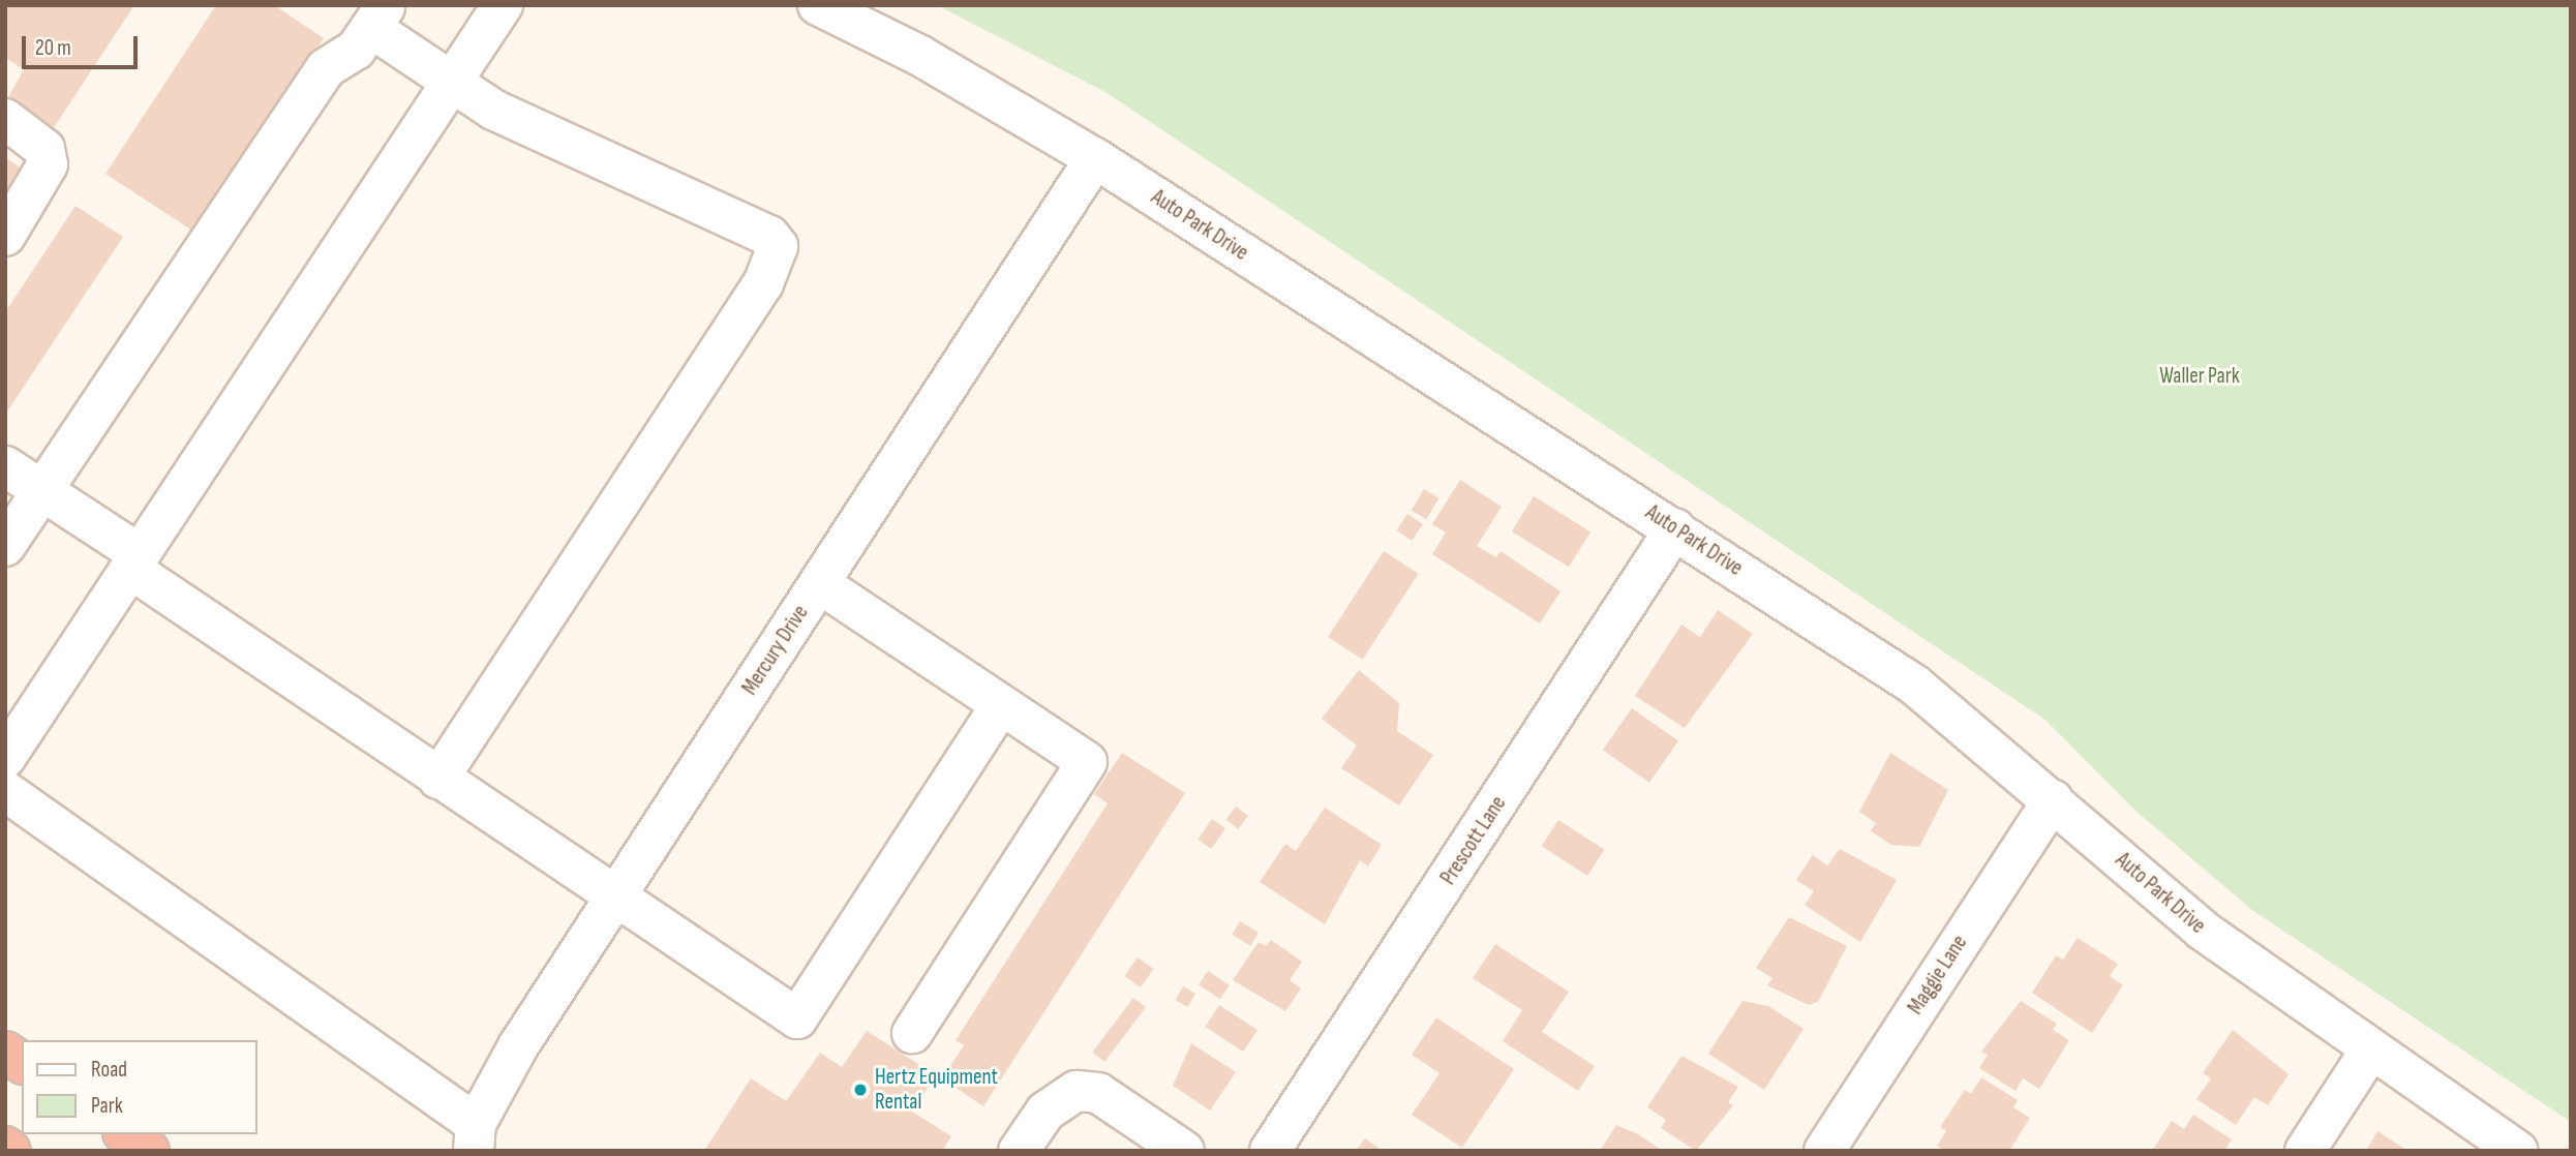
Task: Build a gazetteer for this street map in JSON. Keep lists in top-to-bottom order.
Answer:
{
  "streets": {
    "street": [
      "Auto Park Drive",
      "Mercury Drive",
      "Prescott Lane",
      "Maggie Lane"
    ]
  },
  "crossings": [
    ["Auto Park Drive", "Mercury Drive"],
    ["Auto Park Drive", "Prescott Lane"],
    ["Auto Park Drive", "Maggie Lane"]
  ],
  "parks": ["Waller Park"],
  "places": ["Hertz Equipment Rental"],
  "legend": ["Road", "Park"],
  "scale_bar": "20 m"
}
